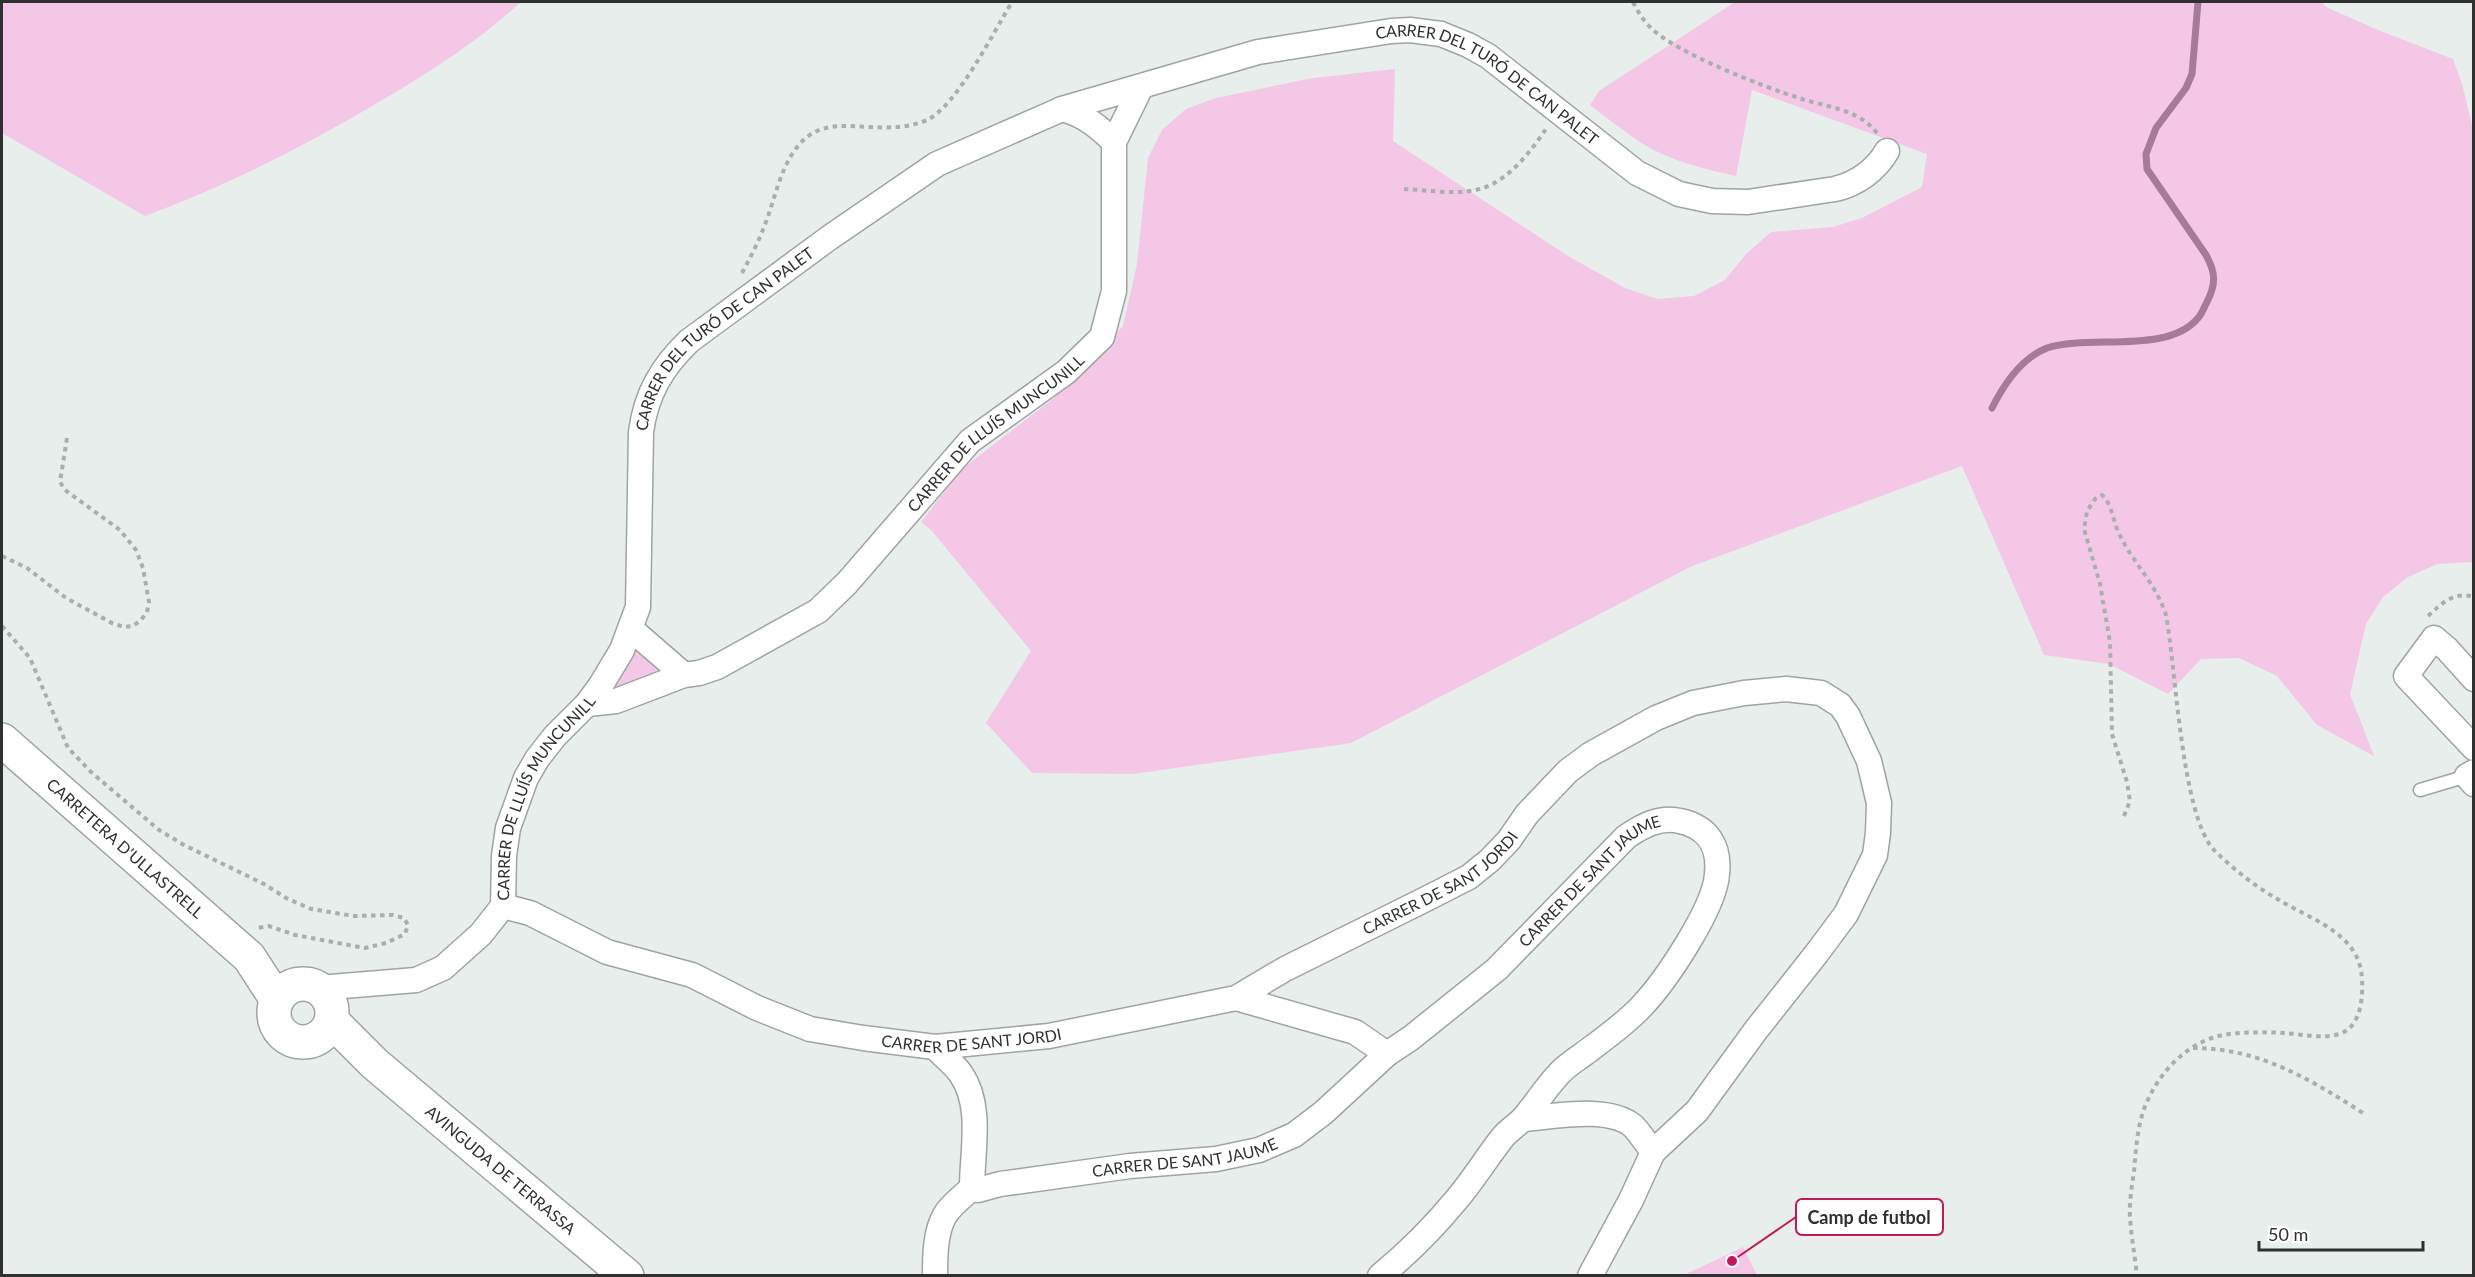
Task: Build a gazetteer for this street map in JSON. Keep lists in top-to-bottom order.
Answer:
{
  "streets": {
    "street": [
      "CARRER DEL TURÓ DE CAN PALET",
      "CARRER DE LLUÍS MUNCUNILL",
      "CARRETERA D'ULLASTRELL",
      "CARRER DE SANT JORDI",
      "CARRER DE SANT JAUME",
      "AVINGUDA DE TERRASSA"
    ]
  },
  "crossings": [
    ["CARRER DEL TURÓ DE CAN PALET", "CARRER DE LLUÍS MUNCUNILL"],
    ["CARRER DE LLUÍS MUNCUNILL", "CARRETERA D'ULLASTRELL"],
    ["CARRER DE LLUÍS MUNCUNILL", "CARRER DE SANT JORDI"],
    ["CARRER DE LLUÍS MUNCUNILL", "AVINGUDA DE TERRASSA"],
    ["CARRETERA D'ULLASTRELL", "AVINGUDA DE TERRASSA"]
  ],
  "places": ["Camp de futbol"],
  "scale_bar": "50 m"
}
